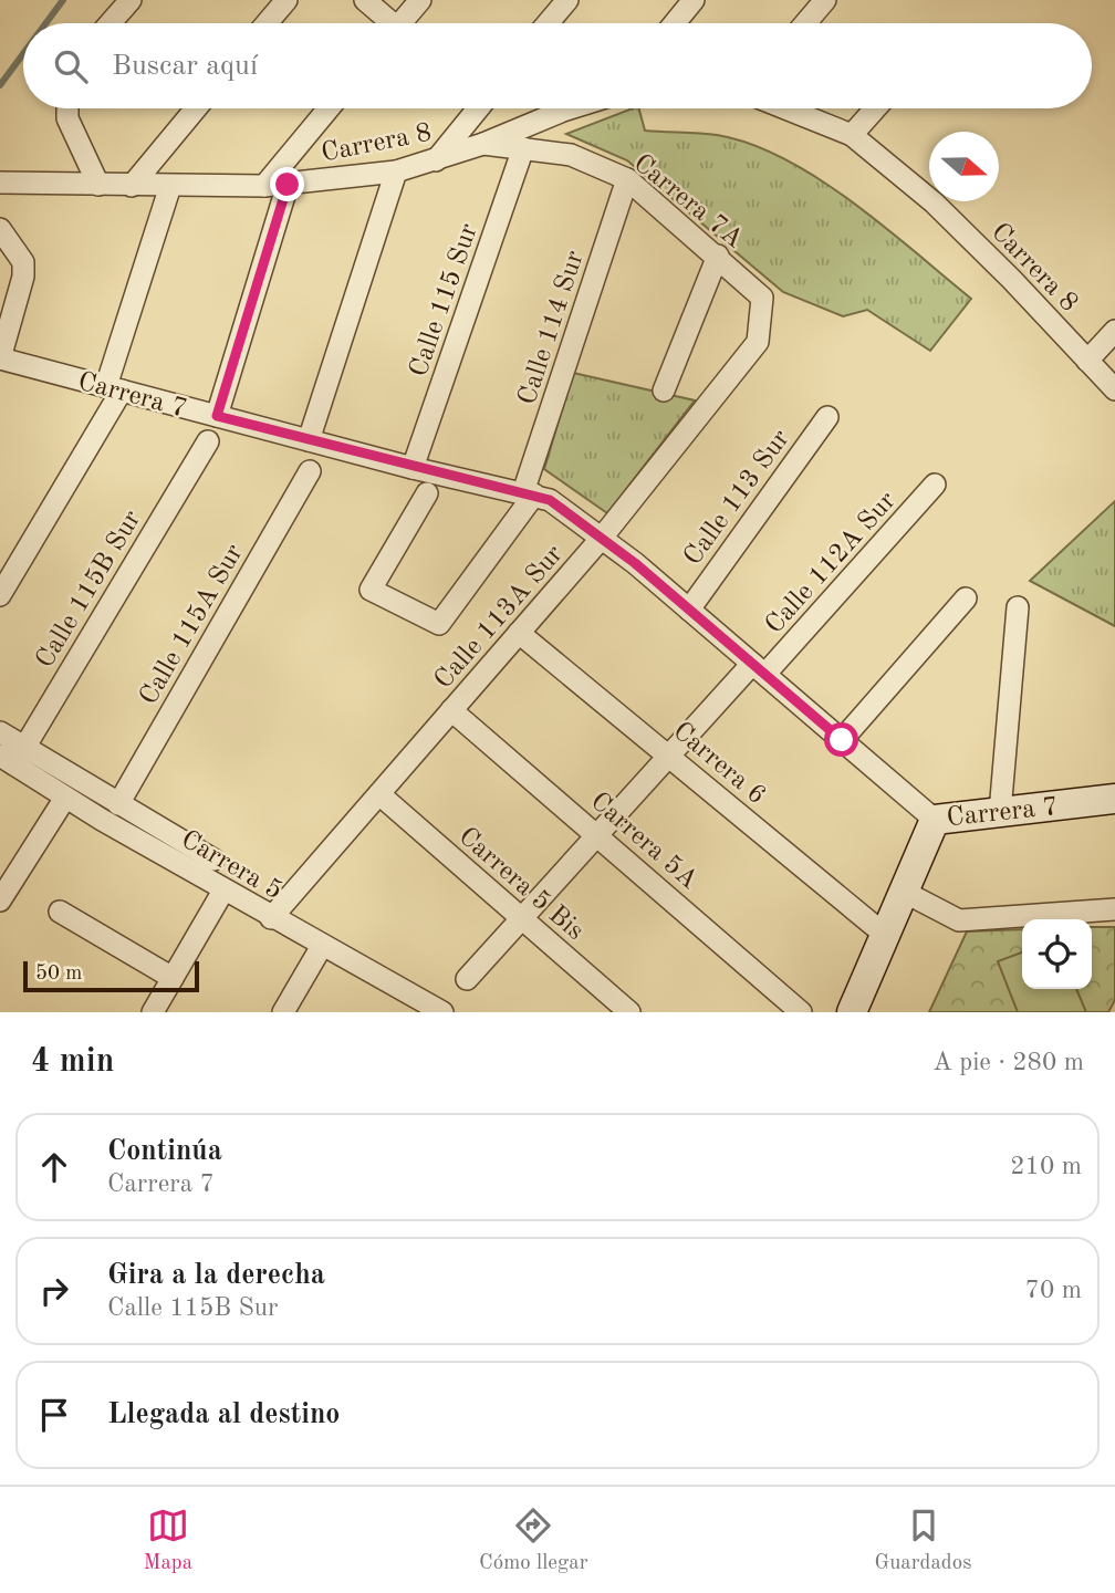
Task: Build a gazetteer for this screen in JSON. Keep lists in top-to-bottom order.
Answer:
{
  "streets": {
    "street": [
      "Carrera 8",
      "Carrera 7A",
      "Calle 115 Sur",
      "Calle 114 Sur",
      "Carrera 7",
      "Calle 113 Sur",
      "Calle 112A Sur",
      "Calle 115B Sur",
      "Calle 113A Sur",
      "Calle 115A Sur",
      "Carrera 6",
      "Carrera 5A",
      "Carrera 5",
      "Carrera 5 Bis"
    ]
  },
  "crossings": [
    ["Carrera 8", "Carrera 7A"],
    ["Carrera 7A", "Calle 115 Sur"],
    ["Carrera 7A", "Calle 114 Sur"],
    ["Carrera 7A", "Calle 113A Sur"],
    ["Calle 115 Sur", "Carrera 7"],
    ["Calle 114 Sur", "Carrera 7"],
    ["Carrera 7", "Calle 113 Sur"],
    ["Carrera 7", "Calle 112A Sur"],
    ["Carrera 7", "Calle 113A Sur"],
    ["Calle 112A Sur", "Carrera 6"],
    ["Calle 112A Sur", "Carrera 5A"],
    ["Calle 112A Sur", "Carrera 5 Bis"],
    ["Calle 115B Sur", "Carrera 5"],
    ["Calle 113A Sur", "Carrera 6"],
    ["Calle 113A Sur", "Carrera 5A"],
    ["Calle 113A Sur", "Carrera 5"],
    ["Calle 113A Sur", "Carrera 5 Bis"],
    ["Calle 115A Sur", "Carrera 5"]
  ],
  "scale_bar": "50 m",
  "north": "right",
  "page": {
    "search": "Buscar aquí",
    "scale": "50 m",
    "heading": ["4 min", "A pie · 280 m"],
    "list": [
      ["Continúa", "Carrera 7", "210 m"],
      ["Gira a la derecha", "Calle 115B Sur", "70 m"],
      "Llegada al destino"
    ],
    "nav": ["Mapa", "Cómo llegar", "Guardados"]
  }
}
